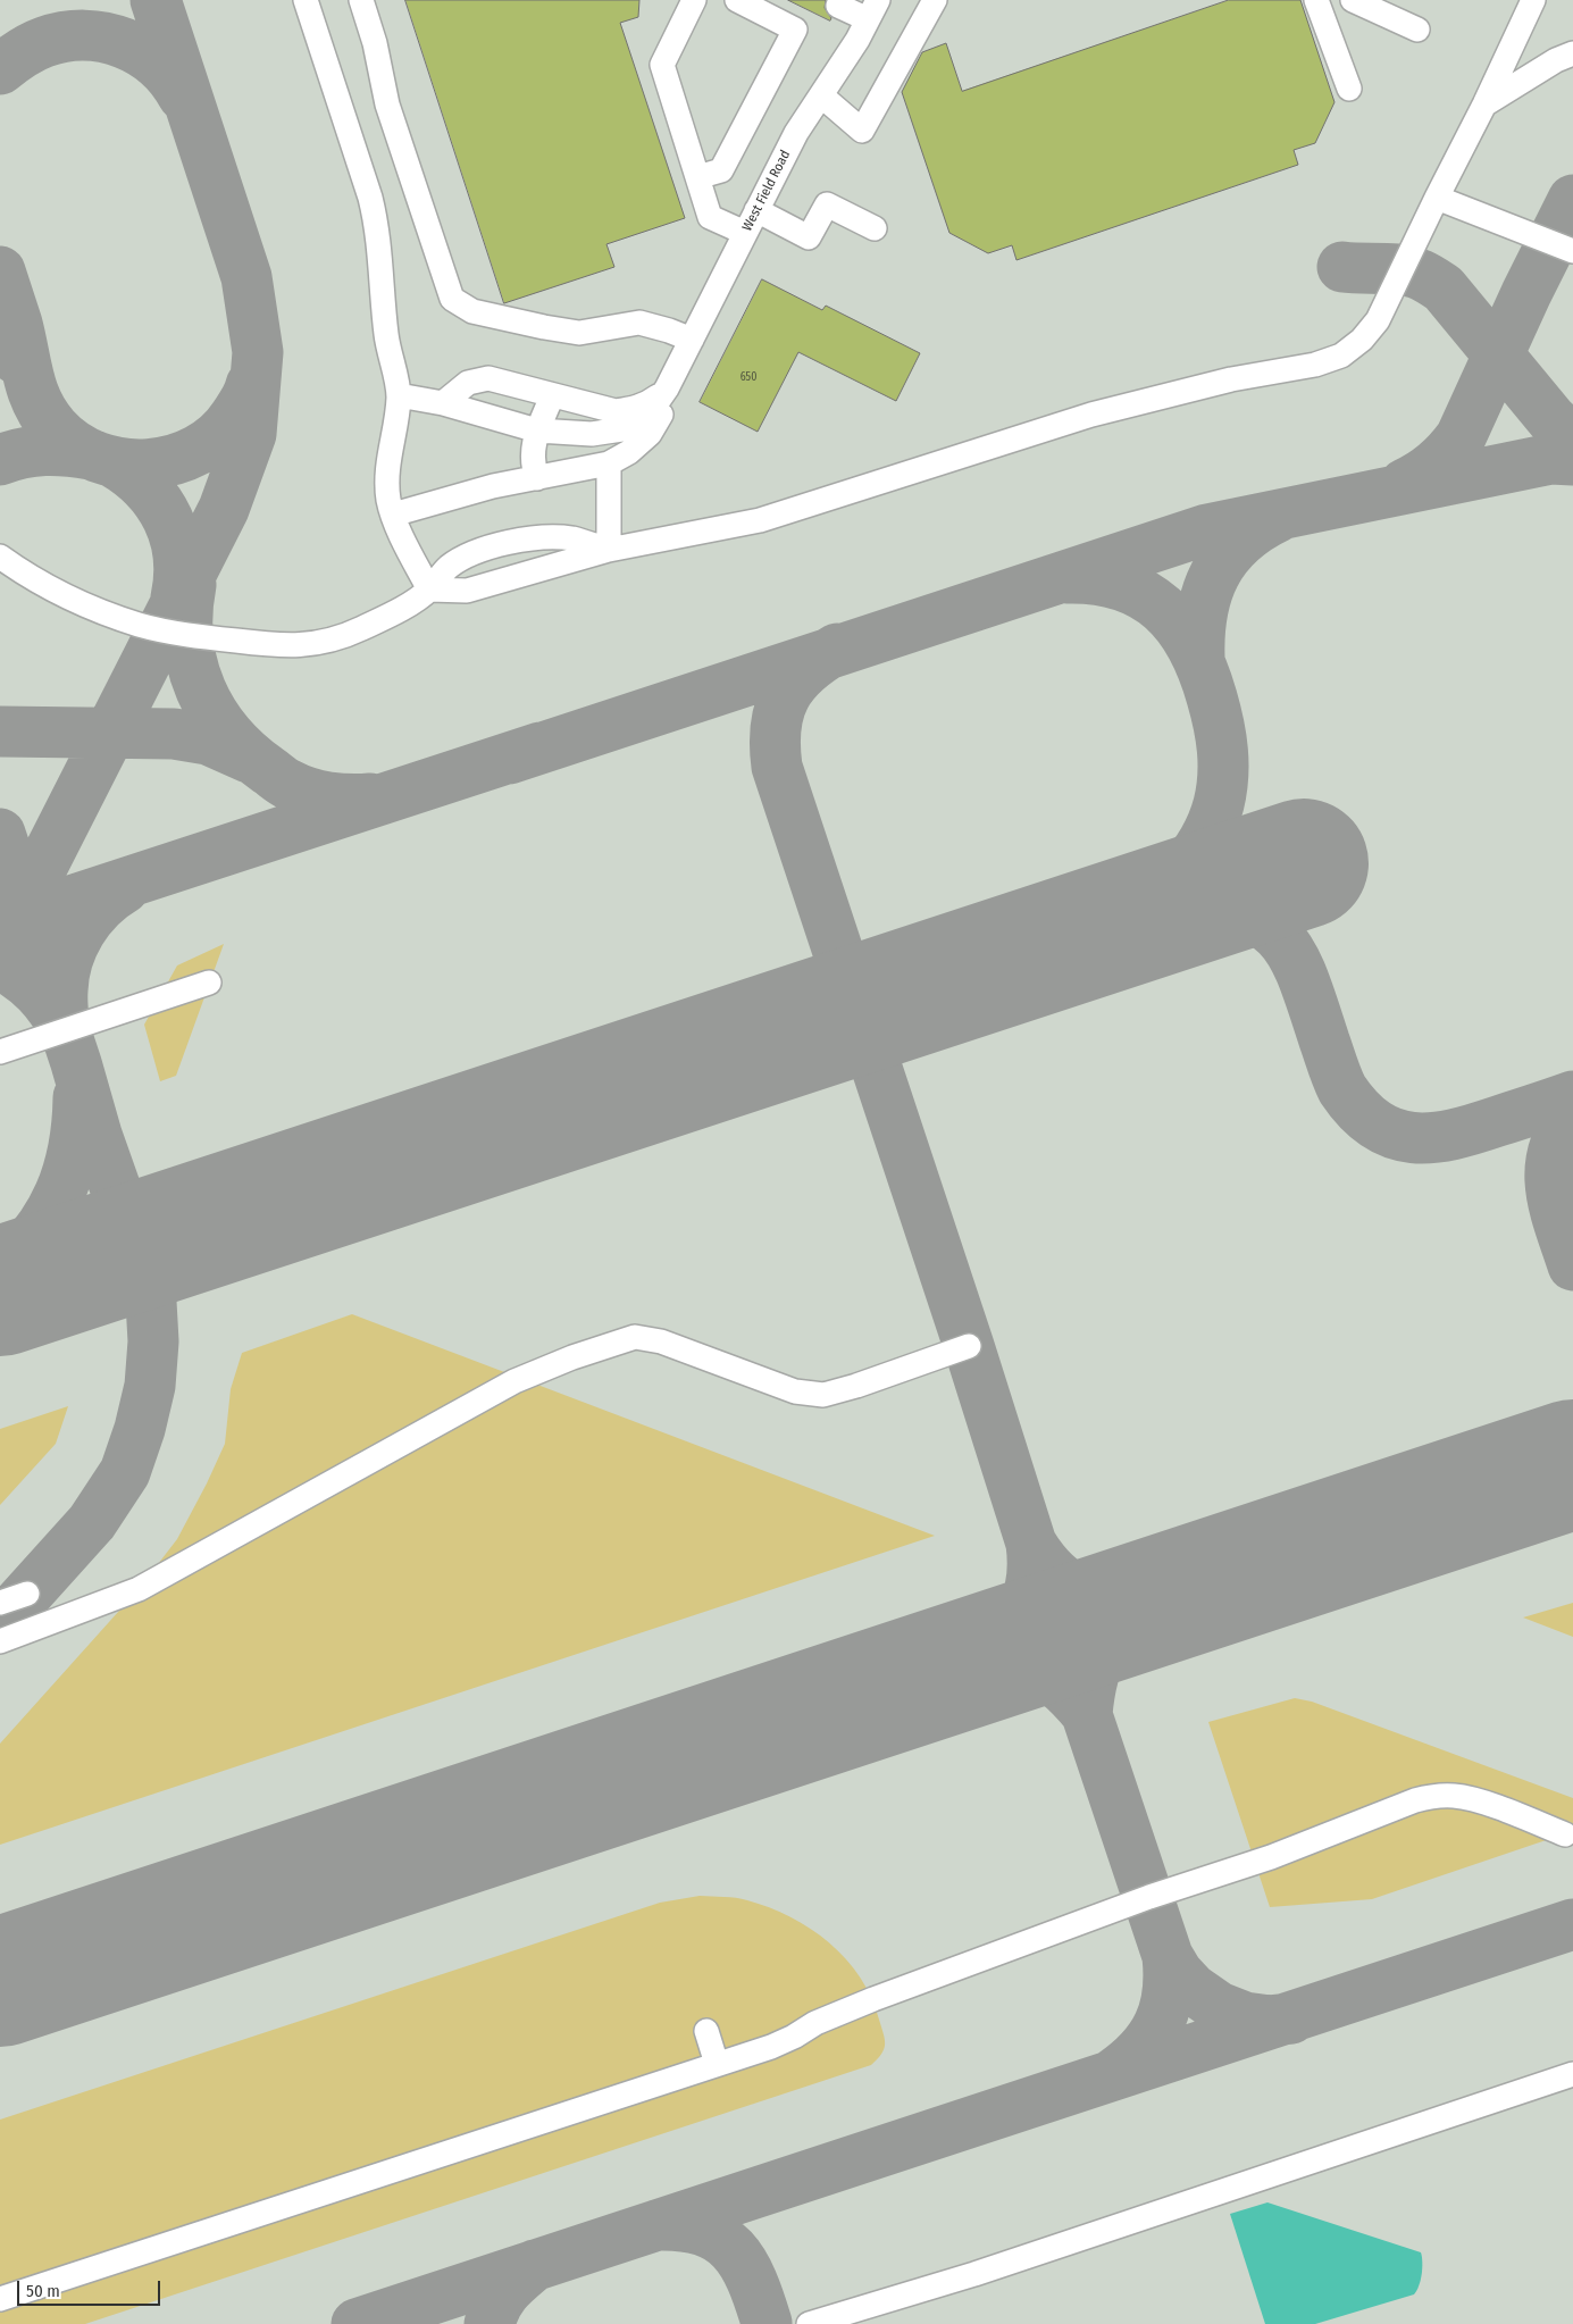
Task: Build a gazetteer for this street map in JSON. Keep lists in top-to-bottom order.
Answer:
{
  "streets": {
    "street": ["West Field Road"]
  },
  "house_numbers": ["650"],
  "scale_bar": "50 m"
}
